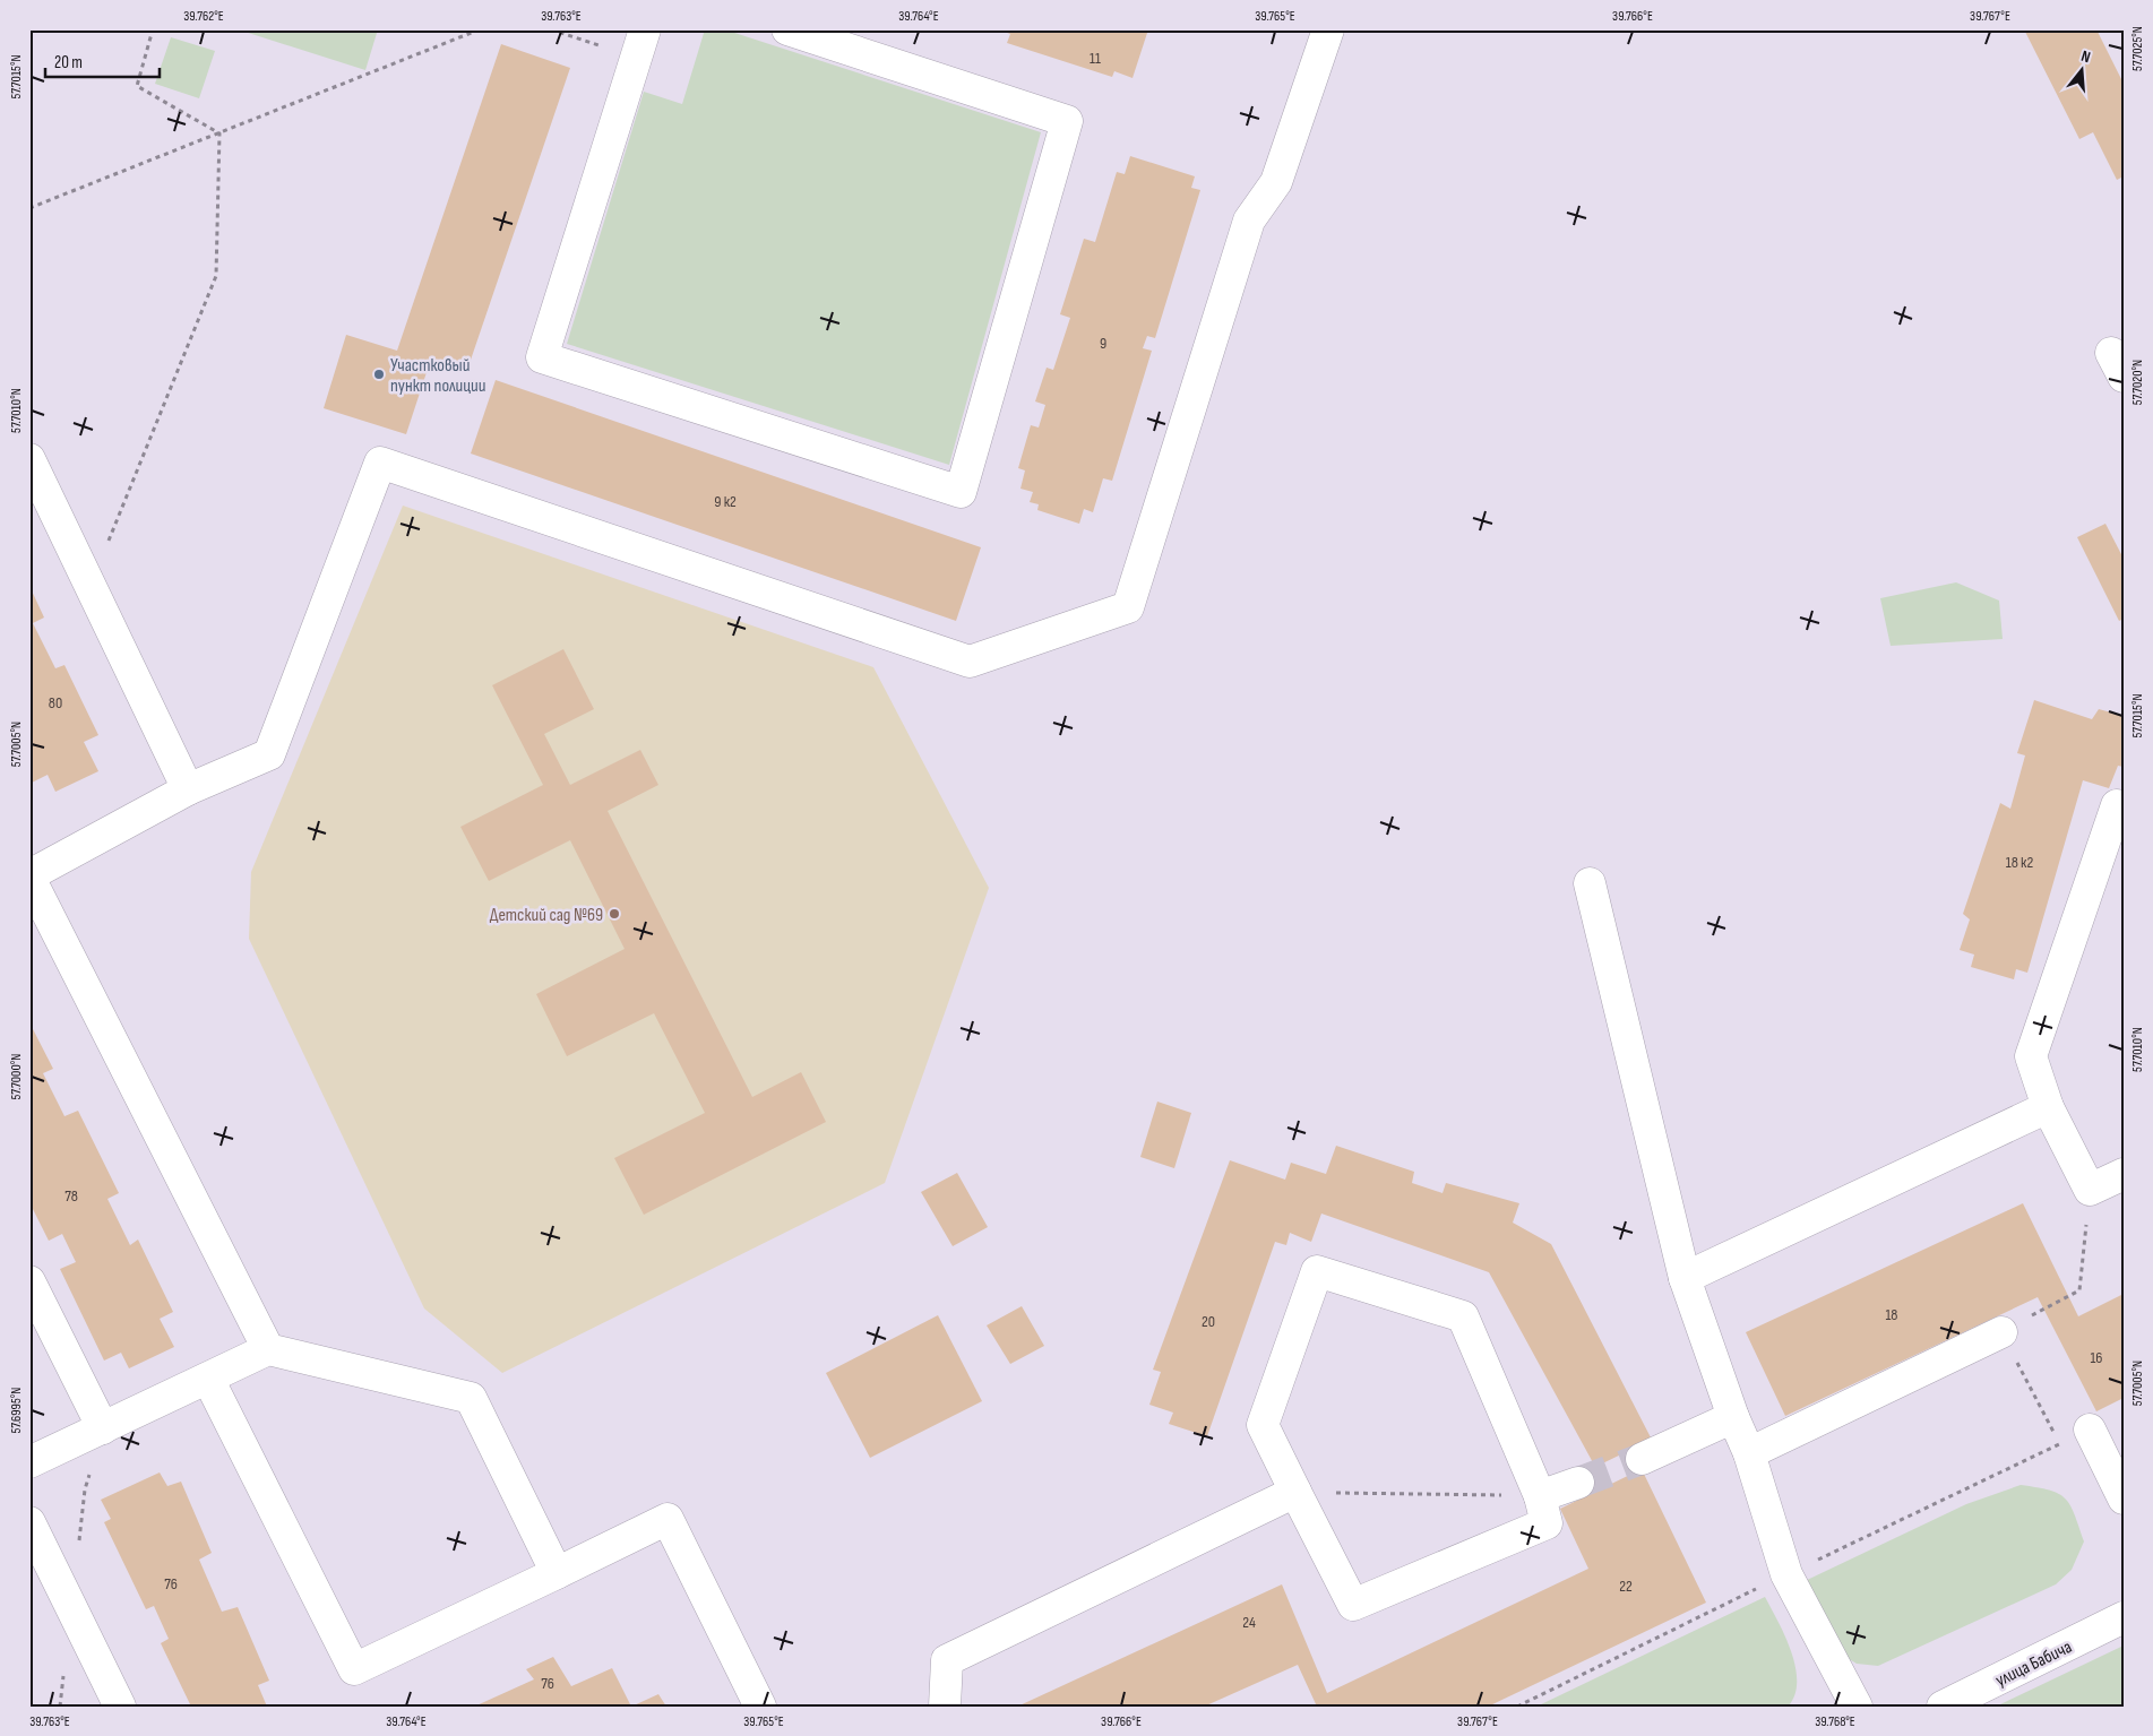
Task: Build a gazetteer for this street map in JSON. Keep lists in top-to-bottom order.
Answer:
{
  "streets": {
    "street": ["улица Бабича"]
  },
  "places": ["Участковый пункт полиции", "Детский сад №69"],
  "house_numbers": [
    "11",
    "9",
    "9 к2",
    "80",
    "18 к2",
    "78",
    "18",
    "20",
    "16",
    "76",
    "22",
    "24",
    "76"
  ],
  "scale_bar": "20 m",
  "north": "top",
  "coordinates": [
    "39.762°E",
    "39.763°E",
    "39.764°E",
    "39.765°E",
    "39.766°E",
    "39.767°E",
    "57.7025°N",
    "57.7015°N",
    "57.7020°N",
    "57.7010°N",
    "57.7005°N",
    "57.7000°N",
    "57.6995°N",
    "39.768°E"
  ]
}
